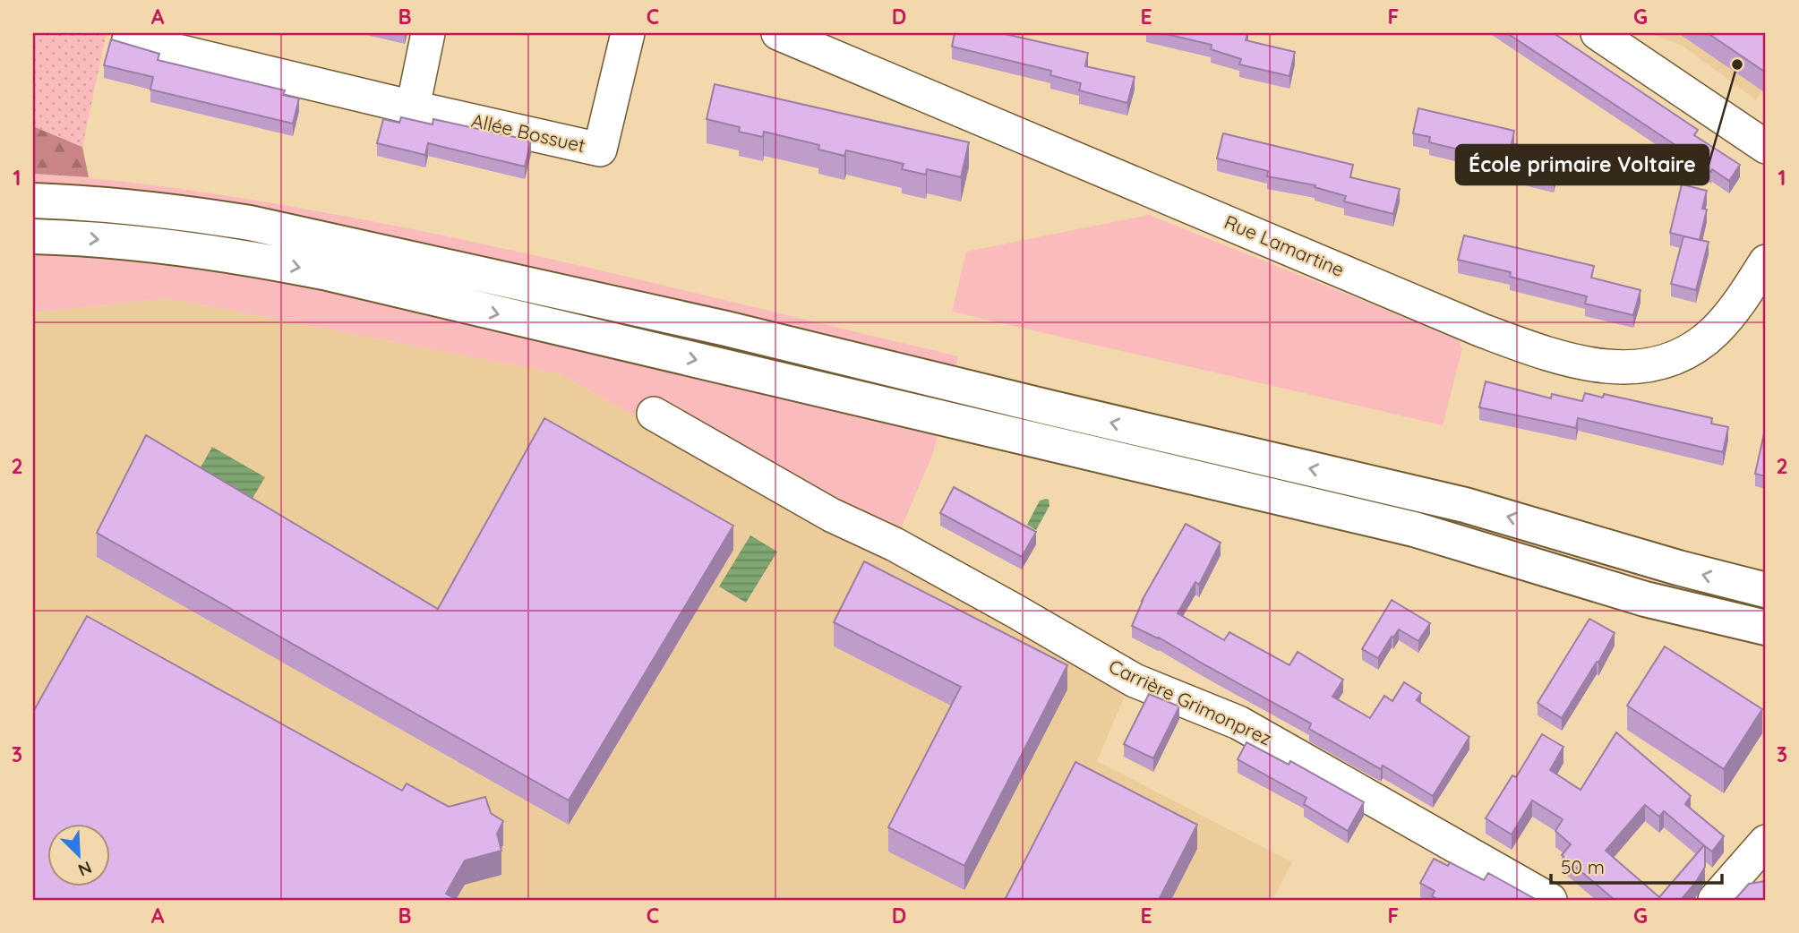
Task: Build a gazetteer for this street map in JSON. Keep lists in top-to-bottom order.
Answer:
{
  "streets": {
    "street": ["Allée Bossuet", "Rue Lamartine", "Carrière Grimonprez"]
  },
  "places": ["École primaire Voltaire"],
  "scale_bar": "50 m",
  "north": "bottom right",
  "grid": {
    "columns": [
      "A",
      "B",
      "C",
      "D",
      "E",
      "F",
      "G"
    ],
    "rows": ["1", "2", "3"]
  }
}
